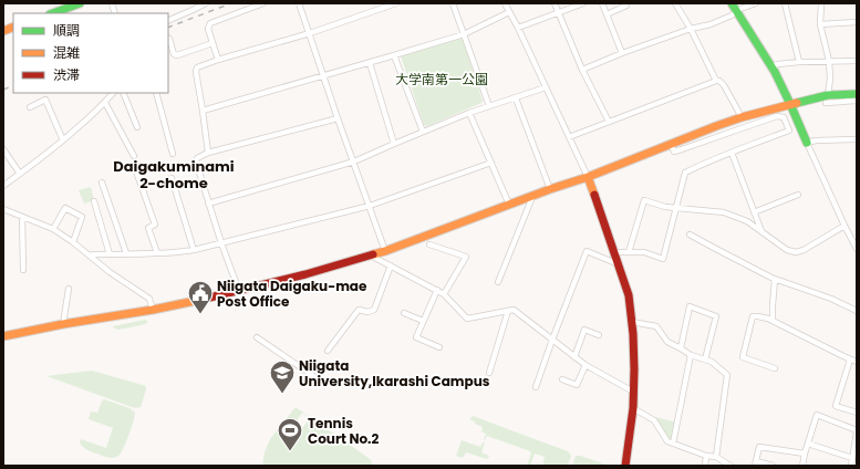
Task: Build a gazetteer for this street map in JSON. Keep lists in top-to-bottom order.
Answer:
{
  "districts": ["Daigakuminami 2-chome"],
  "parks": ["大学南第一公園"],
  "places": {
    "public building": ["Niigata Daigaku-mae Post Office"],
    "school or university": ["Niigata University,Ikarashi Campus"],
    "sports": ["Tennis Court No.2"]
  },
  "legend": ["順調", "混雑", "渋滞"]
}
